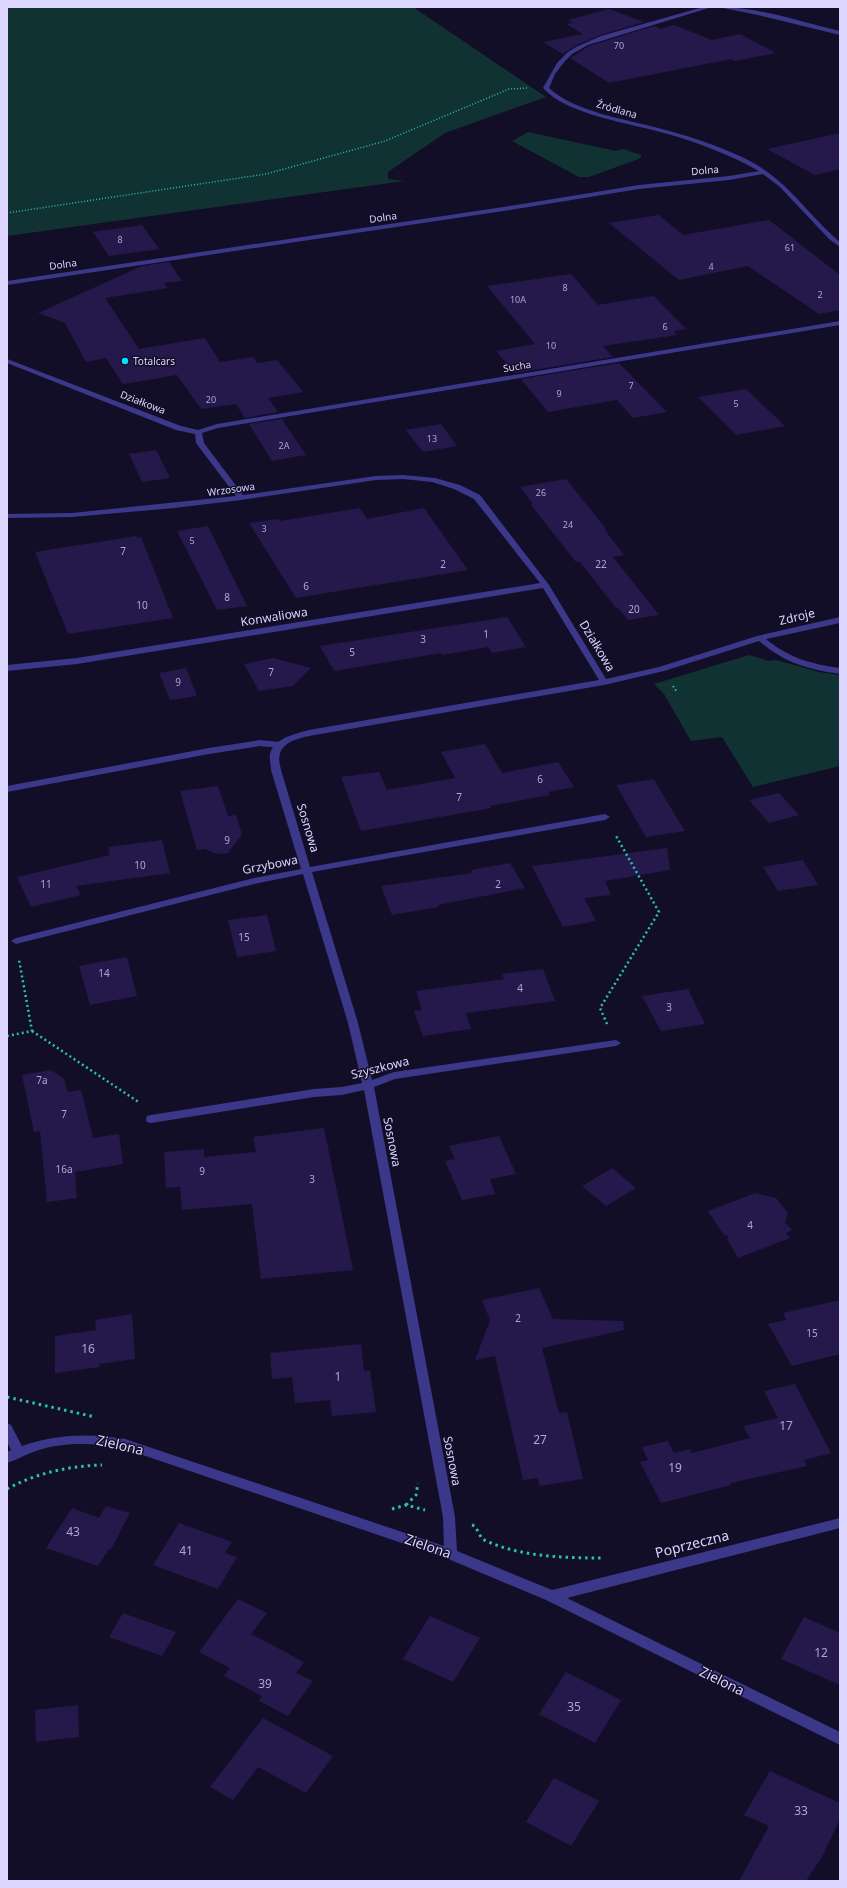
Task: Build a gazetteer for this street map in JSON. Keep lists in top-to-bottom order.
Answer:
{
  "streets": {
    "street": [
      "Źródlana",
      "Dolna",
      "Sucha",
      "Działkowa",
      "Wrzosowa",
      "Konwaliowa",
      "Zdroje",
      "Sosnowa",
      "Grzybowa",
      "Szyszkowa",
      "Zielona",
      "Poprzeczna"
    ]
  },
  "crossings": [
    ["Źródlana", "Dolna"],
    ["Sucha", "Działkowa"],
    ["Działkowa", "Wrzosowa"],
    ["Działkowa", "Konwaliowa"],
    ["Działkowa", "Zdroje"],
    ["Sosnowa", "Grzybowa"],
    ["Sosnowa", "Szyszkowa"],
    ["Sosnowa", "Zielona"],
    ["Zielona", "Poprzeczna"]
  ],
  "places": ["Totalcars"],
  "house_numbers": [
    "70",
    "8",
    "61",
    "4",
    "8",
    "2",
    "10A",
    "6",
    "10",
    "7",
    "9",
    "20",
    "5",
    "13",
    "2A",
    "26",
    "24",
    "3",
    "5",
    "7",
    "2",
    "22",
    "6",
    "8",
    "10",
    "20",
    "1",
    "3",
    "5",
    "7",
    "9",
    "6",
    "7",
    "9",
    "10",
    "11",
    "2",
    "15",
    "14",
    "4",
    "3",
    "7a",
    "7",
    "16a",
    "9",
    "3",
    "4",
    "2",
    "15",
    "16",
    "1",
    "17",
    "27",
    "19",
    "43",
    "41",
    "12",
    "39",
    "35",
    "33"
  ]
}
